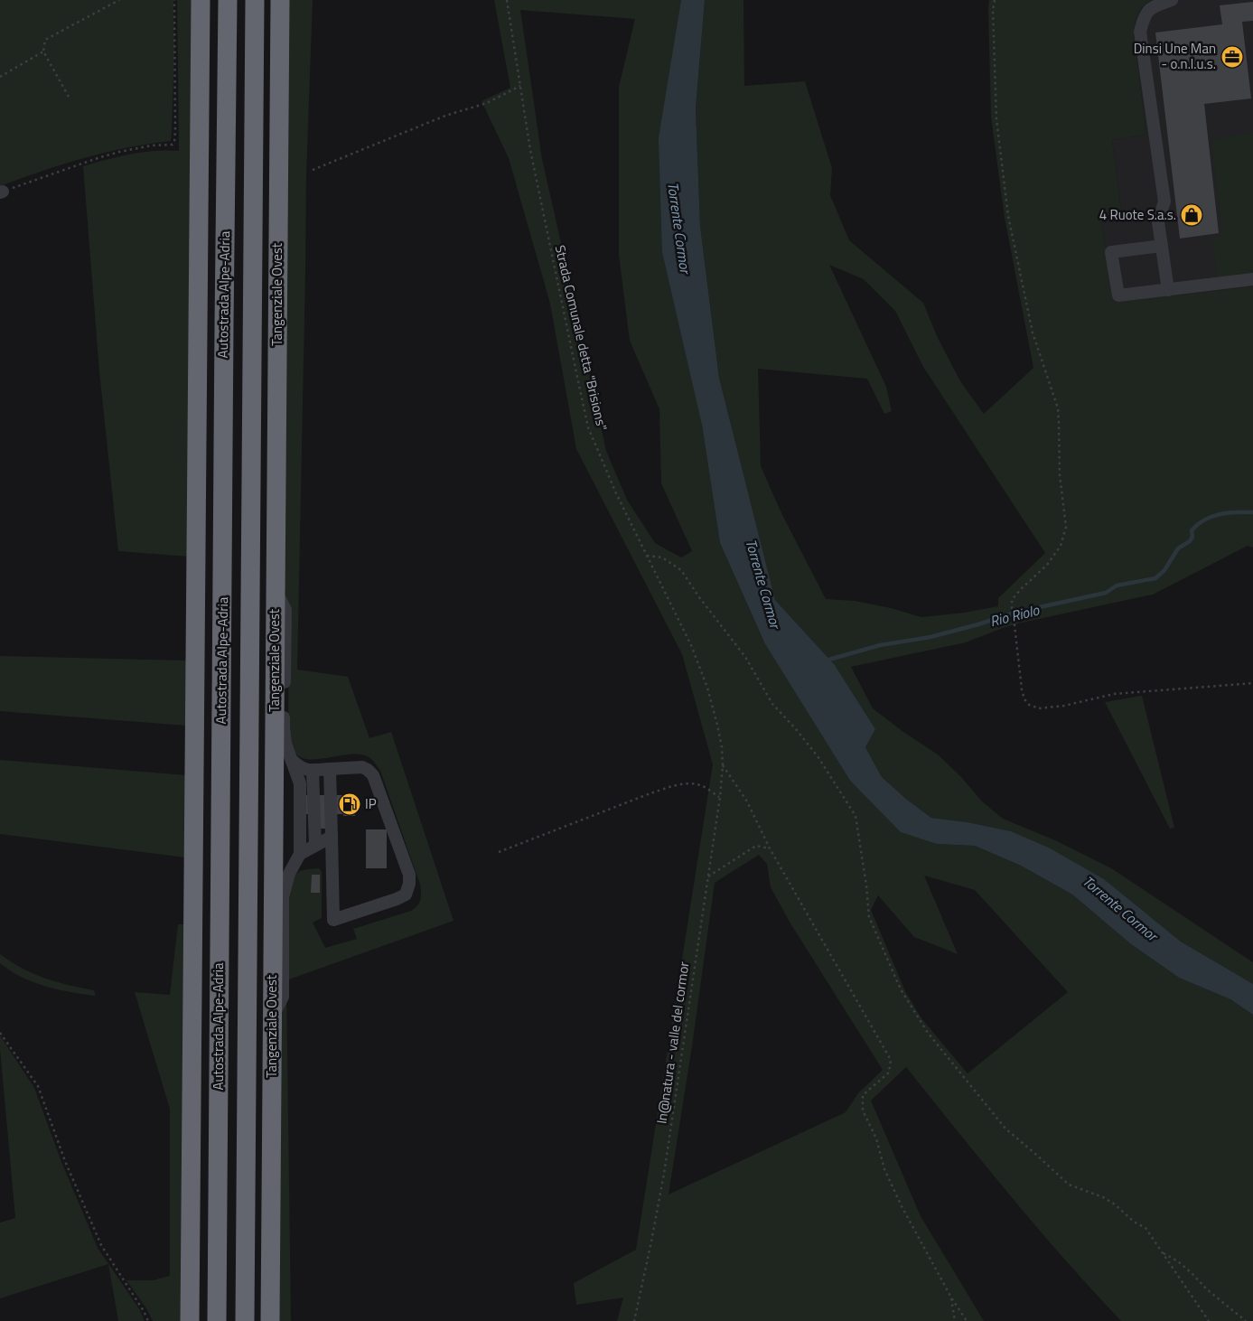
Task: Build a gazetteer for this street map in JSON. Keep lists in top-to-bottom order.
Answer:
{
  "streets": {
    "highway": ["Autostrada Alpe-Adria", "Tangenziale Ovest"],
    "path": ["Strada Comunale detta \"Brisions\"", "In@natura - valle del cormor"]
  },
  "crossings": [
    ["Strada Comunale detta \"Brisions\"", "In@natura - valle del cormor"]
  ],
  "water": ["Torrente Cormor", "Rio Riolo"],
  "places": {
    "office": ["Dinsi Une Man - o.n.l.u.s."],
    "shop": ["4 Ruote S.a.s."],
    "fuel station": ["IP"]
  }
}
